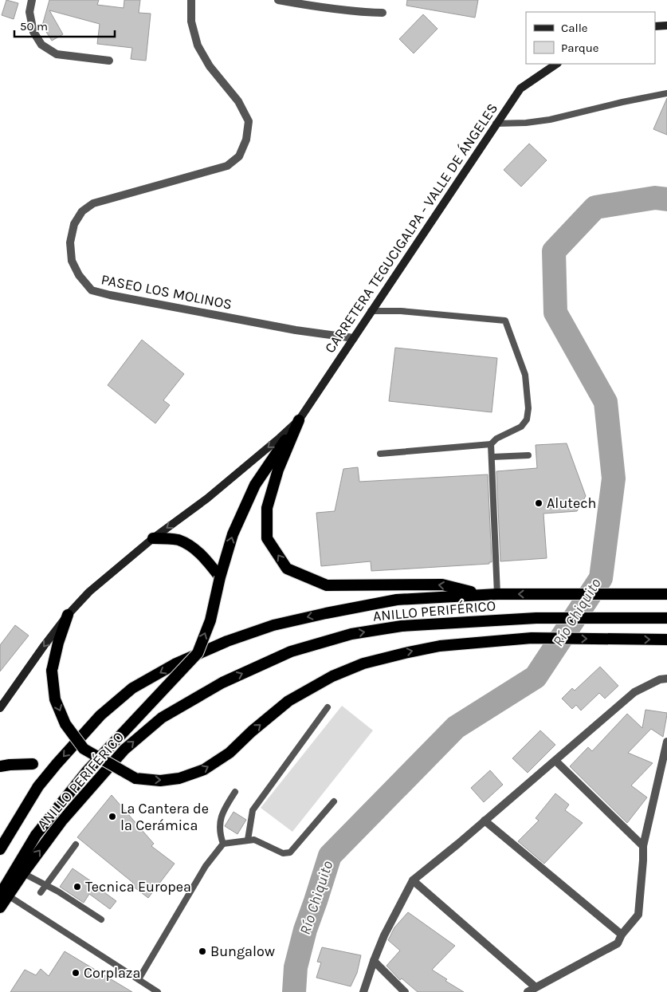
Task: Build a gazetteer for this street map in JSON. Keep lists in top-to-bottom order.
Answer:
{
  "streets": {
    "highway": ["ANILLO PERIFÉRICO"],
    "main road": ["CARRETERA TEGUCIGALPA - VALLE DE ÁNGELES"],
    "street": ["PASEO LOS MOLINOS"]
  },
  "crossings": [
    ["CARRETERA TEGUCIGALPA - VALLE DE ÁNGELES", "PASEO LOS MOLINOS"]
  ],
  "water": ["Río Chiquito"],
  "places": [
    "Alutech",
    "La Cantera de la Cerámica",
    "Tecnica Europea",
    "Bungalow",
    "Corplaza"
  ],
  "legend": ["Calle", "Parque"],
  "scale_bar": "50 m"
}
